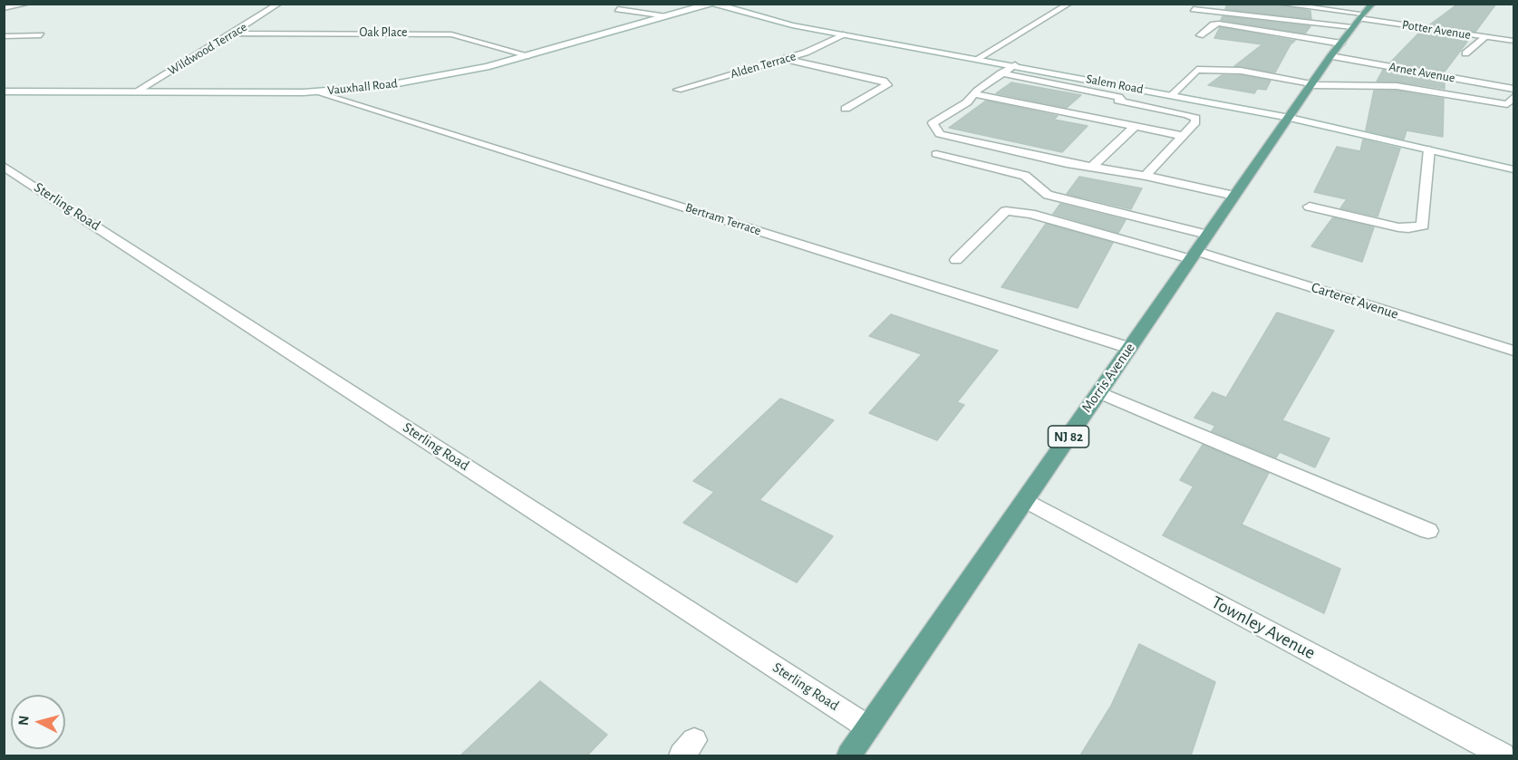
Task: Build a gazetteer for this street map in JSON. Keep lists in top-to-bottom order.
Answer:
{
  "streets": {
    "main road": ["Morris Avenue", "NJ 82"],
    "street": [
      "Potter Avenue",
      "Oak Place",
      "Wildwood Terrace",
      "Alden Terrace",
      "Arnet Avenue",
      "Salem Road",
      "Vauxhall Road",
      "Sterling Road",
      "Bertram Terrace",
      "Carteret Avenue",
      "Townley Avenue"
    ]
  },
  "crossings": [
    ["Potter Avenue", "Morris Avenue"],
    ["Oak Place", "Wildwood Terrace"],
    ["Oak Place", "Vauxhall Road"],
    ["Wildwood Terrace", "Vauxhall Road"],
    ["Alden Terrace", "Salem Road"],
    ["Arnet Avenue", "Morris Avenue"],
    ["Salem Road", "Morris Avenue"],
    ["Vauxhall Road", "Bertram Terrace"],
    ["Sterling Road", "Morris Avenue"],
    ["Bertram Terrace", "Morris Avenue"],
    ["Carteret Avenue", "Morris Avenue"],
    ["Morris Avenue", "Townley Avenue"]
  ],
  "north": "left"
}
